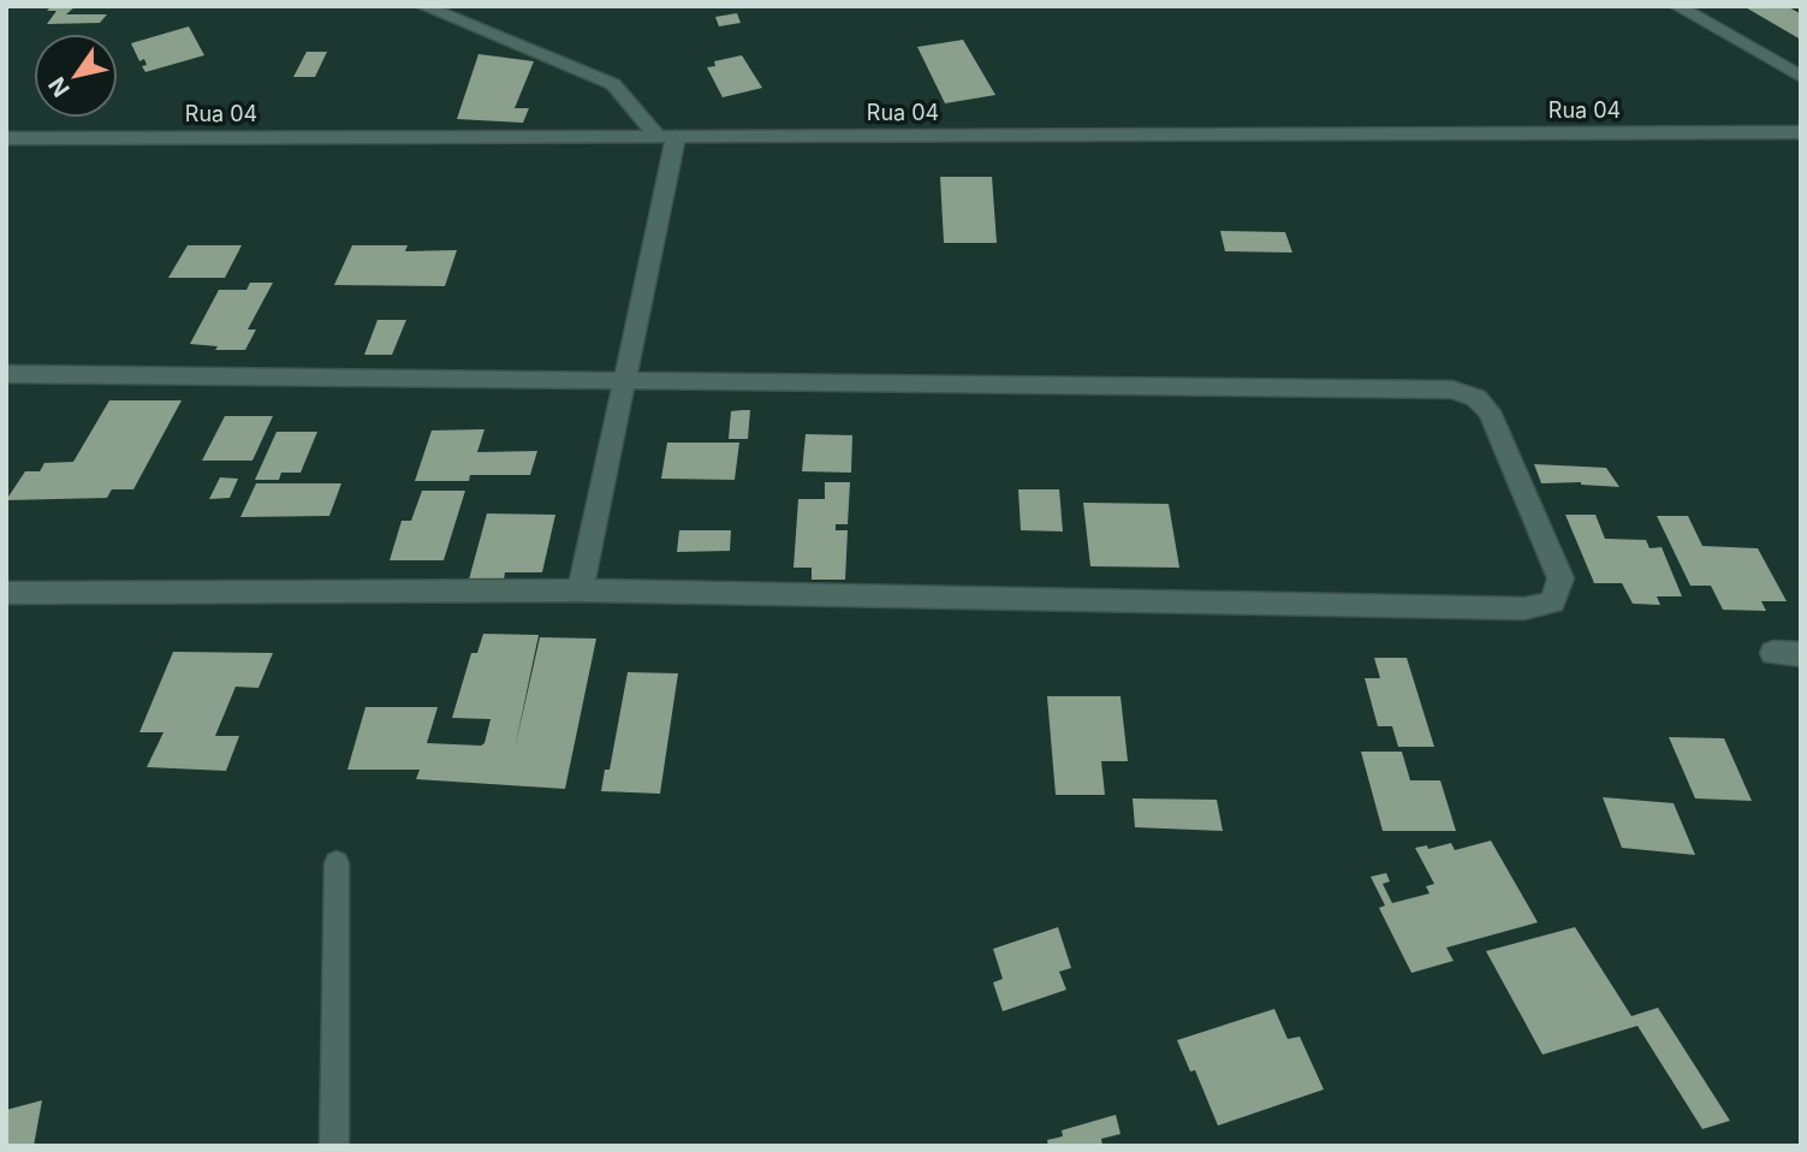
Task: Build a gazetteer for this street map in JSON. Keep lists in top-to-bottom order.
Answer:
{
  "streets": {
    "street": ["Rua 04"]
  },
  "north": "bottom left"
}
